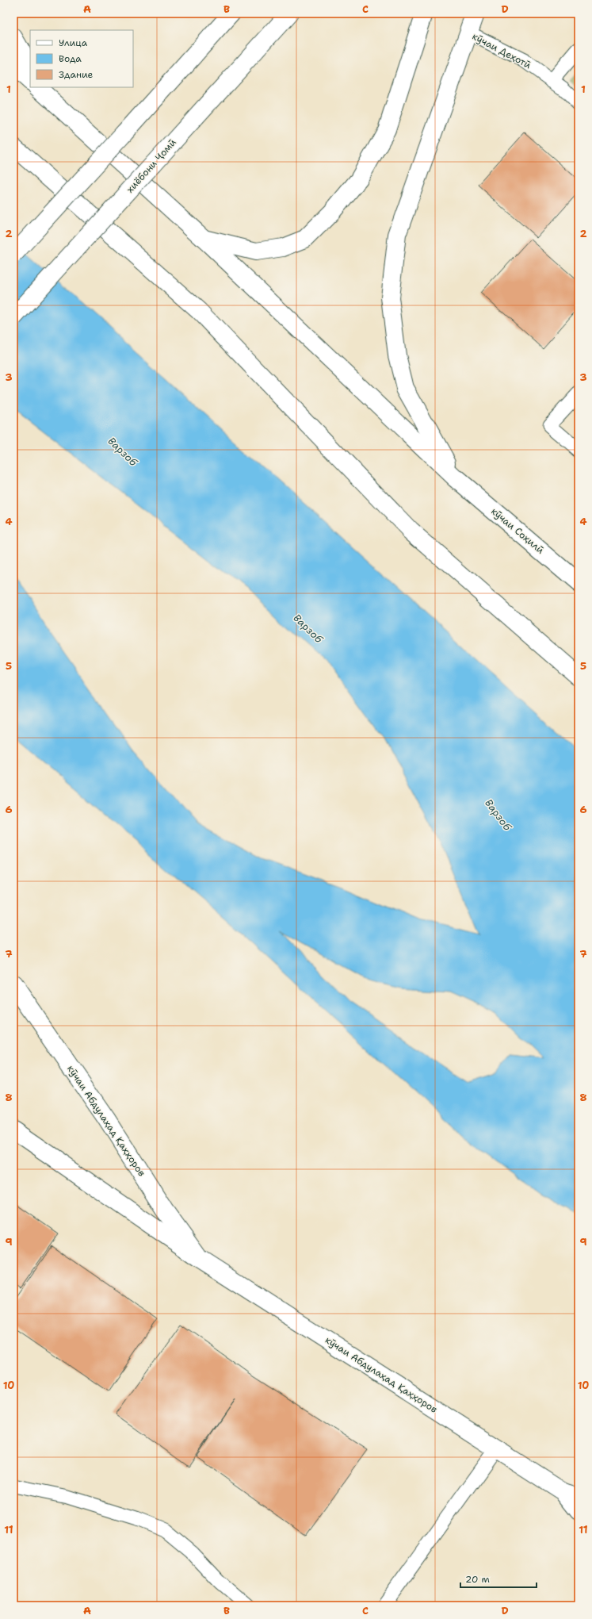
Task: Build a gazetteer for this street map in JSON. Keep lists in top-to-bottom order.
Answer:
{
  "streets": {
    "main road": ["хиёбони Ҷомӣ", "кӯчаи Соҳилӣ", "кӯчаи Абдулаҳад Қаҳҳоров"],
    "lane": ["кӯчаи Деҳотӣ"]
  },
  "water": ["Варзоб"],
  "legend": ["Улица", "Вода", "Здание"],
  "scale_bar": "20 m",
  "grid": {
    "columns": [
      "A",
      "B",
      "C",
      "D"
    ],
    "rows": [
      "1",
      "2",
      "3",
      "4",
      "5",
      "6",
      "7",
      "8",
      "9",
      "10",
      "11"
    ]
  }
}
